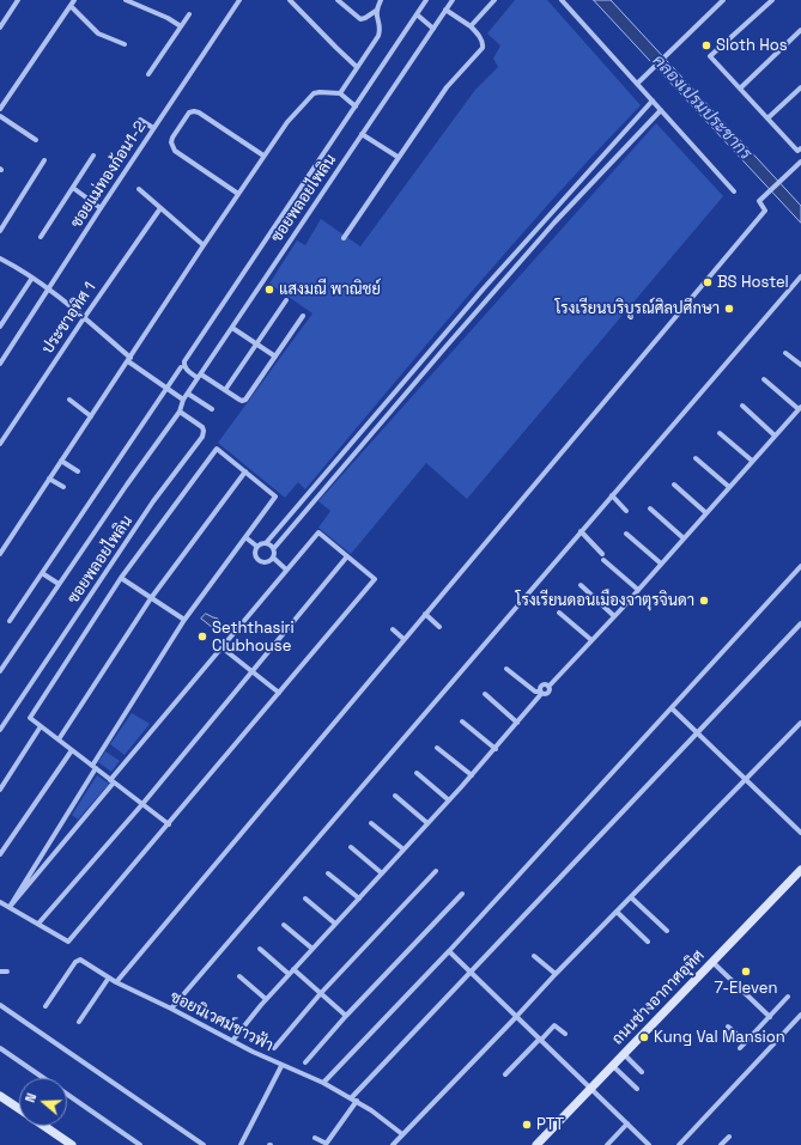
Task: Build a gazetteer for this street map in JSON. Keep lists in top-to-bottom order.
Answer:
{
  "streets": {
    "street": [
      "ซอยแม่ทองก้อน1-2",
      "ซอยพลอยไพลิน",
      "ประชาอุทิศ 1",
      "ถนนช่างอากาศอุทิศ",
      "ซอยนิเวศม์ชาวฟ้า"
    ]
  },
  "water": ["คลองเปรมประชากร"],
  "places": [
    "Sloth Hos",
    "BS Hostel",
    "แสงมณี พาณิชย์",
    "โรงเรียนบริบูรณ์ศิลปศึกษา",
    "โรงเรียนดอนเมืองจาตุรจินดา",
    "Seththasiri Clubhouse",
    "7-Eleven",
    "Kung Val Mansion",
    "PTT"
  ],
  "north": "left"
}
